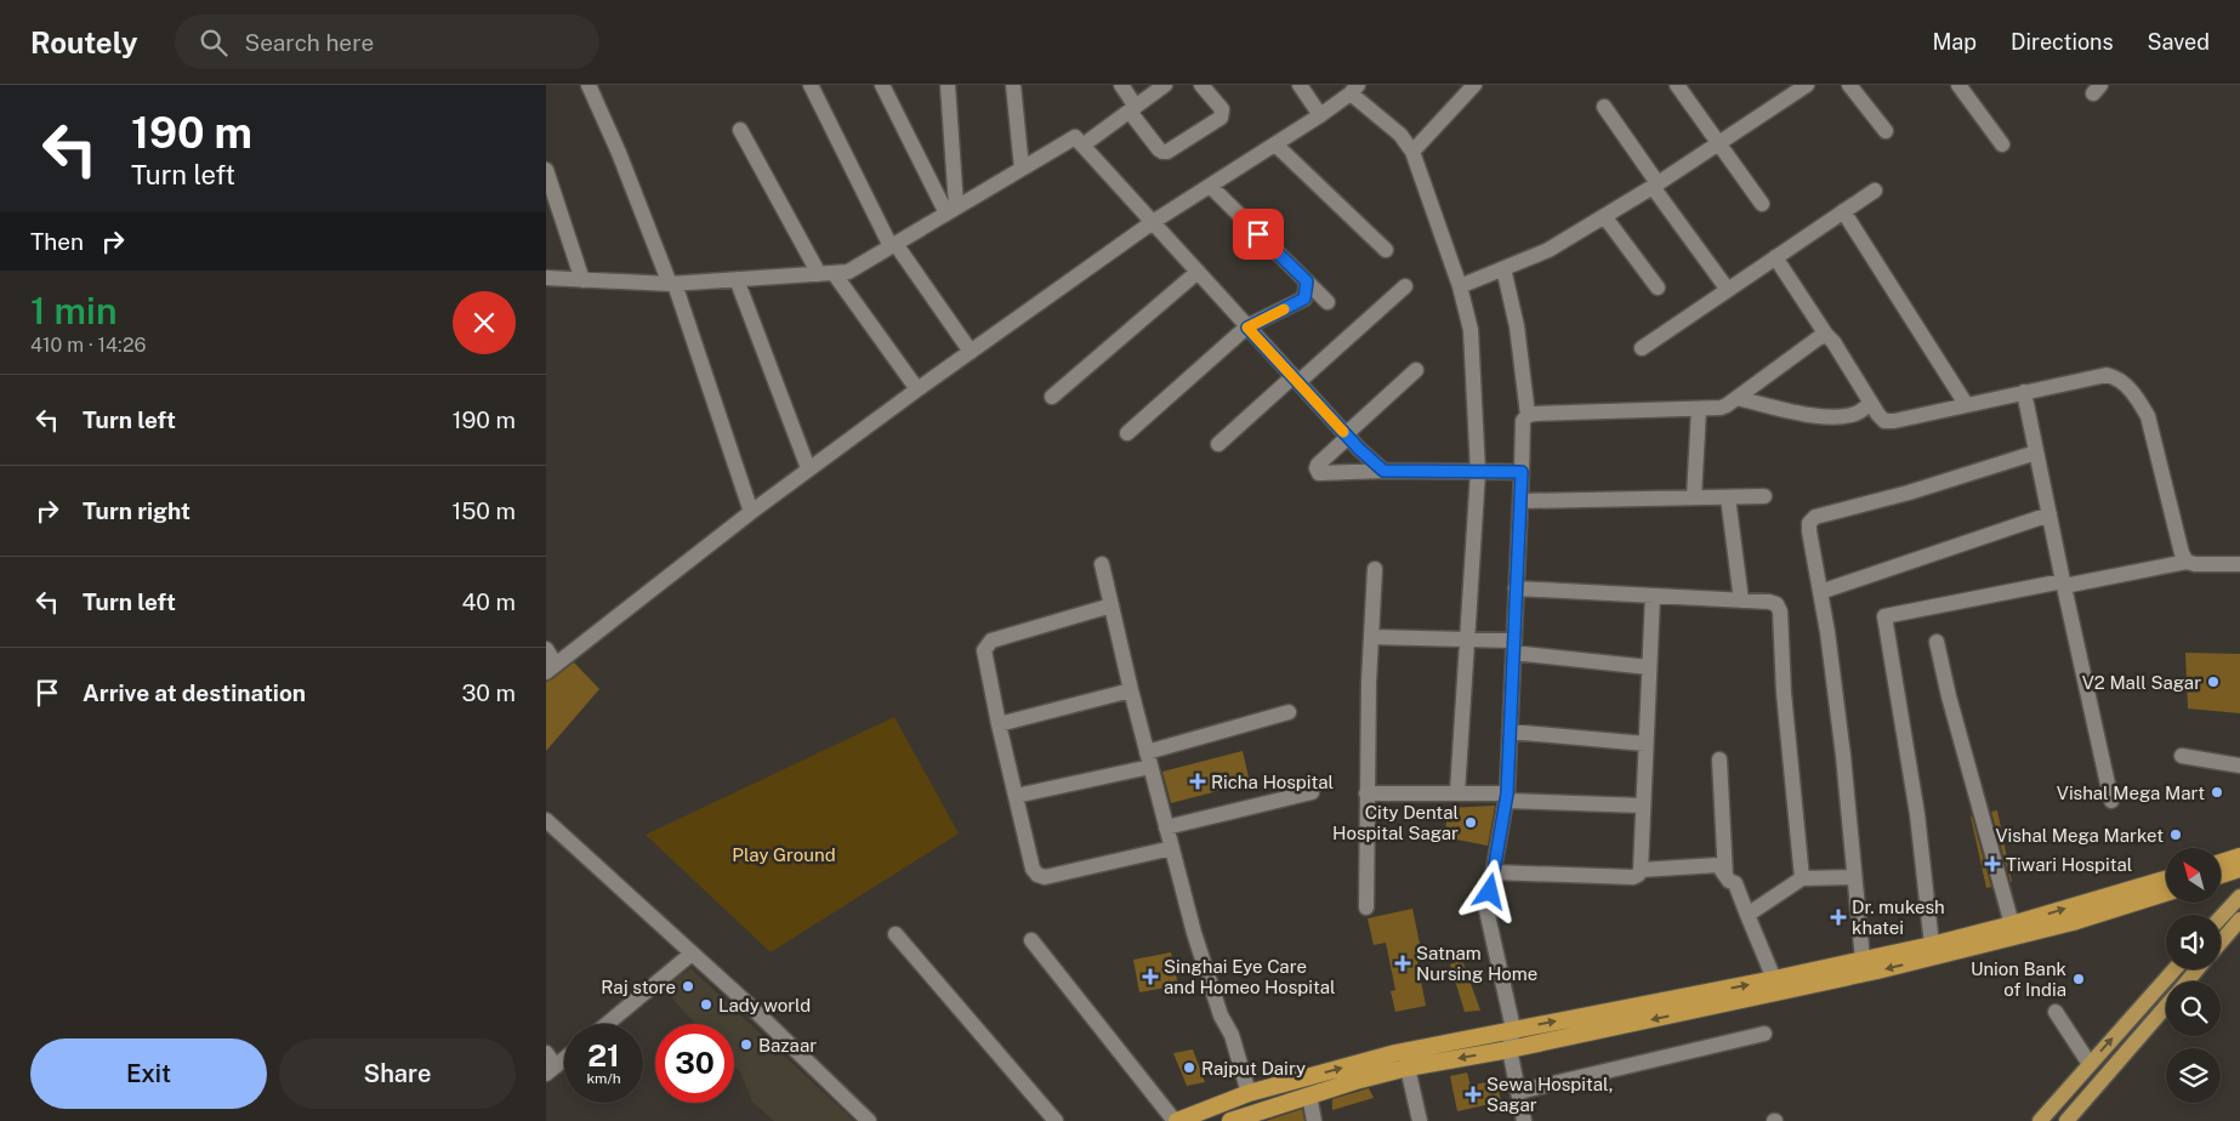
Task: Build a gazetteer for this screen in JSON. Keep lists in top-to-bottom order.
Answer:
{
  "parks": ["Play Ground"],
  "places": {
    "other": [
      "V2 Mall Sagar",
      "Vishal Mega Mart",
      "City Dental Hospital Sagar",
      "Vishal Mega Market",
      "Union Bank of India",
      "Raj store",
      "Lady world",
      "Bazaar",
      "Rajput Dairy"
    ],
    "health": [
      "Richa Hospital",
      "Tiwari Hospital",
      "Dr. mukesh khatei",
      "Satnam Nursing Home",
      "Singhai Eye Care and Homeo Hospital",
      "Sewa Hospital, Sagar"
    ]
  },
  "north": "top left",
  "page": {
    "header": "Routely",
    "search": "Search here",
    "nav": ["Map", "Directions", "Saved"],
    "turn": ["190 m", "Turn left"],
    "then": "Then",
    "heading": ["1 min", "410 m · 14:26"],
    "list": [
      {
        "name": "Turn left",
        "value": "190 m"
      },
      {
        "name": "Turn right",
        "value": "150 m"
      },
      {
        "name": "Turn left",
        "value": "40 m"
      },
      {
        "name": "Arrive at destination",
        "value": "30 m"
      }
    ],
    "speed": "21 km/h",
    "limit": "30",
    "buttons": ["Exit", "Share"]
  }
}
